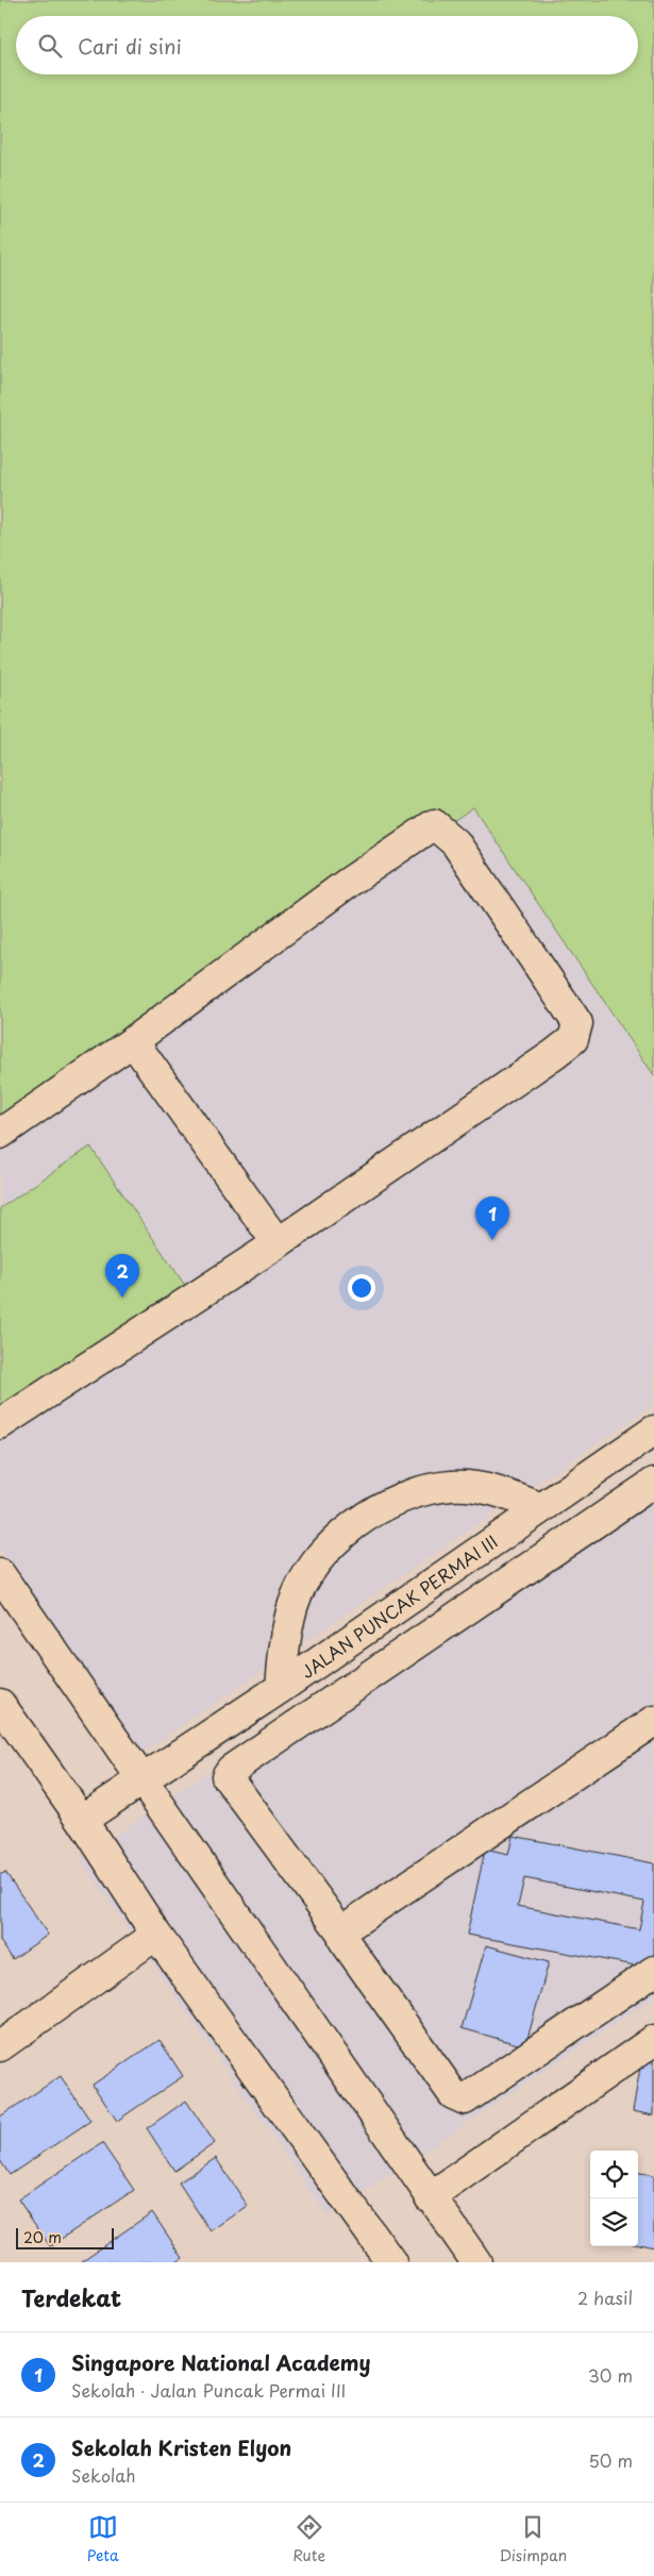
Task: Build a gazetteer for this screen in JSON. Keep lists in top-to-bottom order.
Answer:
{
  "streets": {
    "street": ["JALAN PUNCAK PERMAI III"]
  },
  "scale_bar": "20 m",
  "page": {
    "search": "Cari di sini",
    "pins": ["1", "2"],
    "scale": "20 m",
    "heading": ["Terdekat", "2 hasil"],
    "list": [
      {
        "mark": "1",
        "name": "Singapore National Academy",
        "note": "Sekolah · Jalan Puncak Permai III",
        "value": "30 m"
      },
      {
        "mark": "2",
        "name": "Sekolah Kristen Elyon",
        "note": "Sekolah",
        "value": "50 m"
      }
    ],
    "nav": ["Peta", "Rute", "Disimpan"]
  }
}
